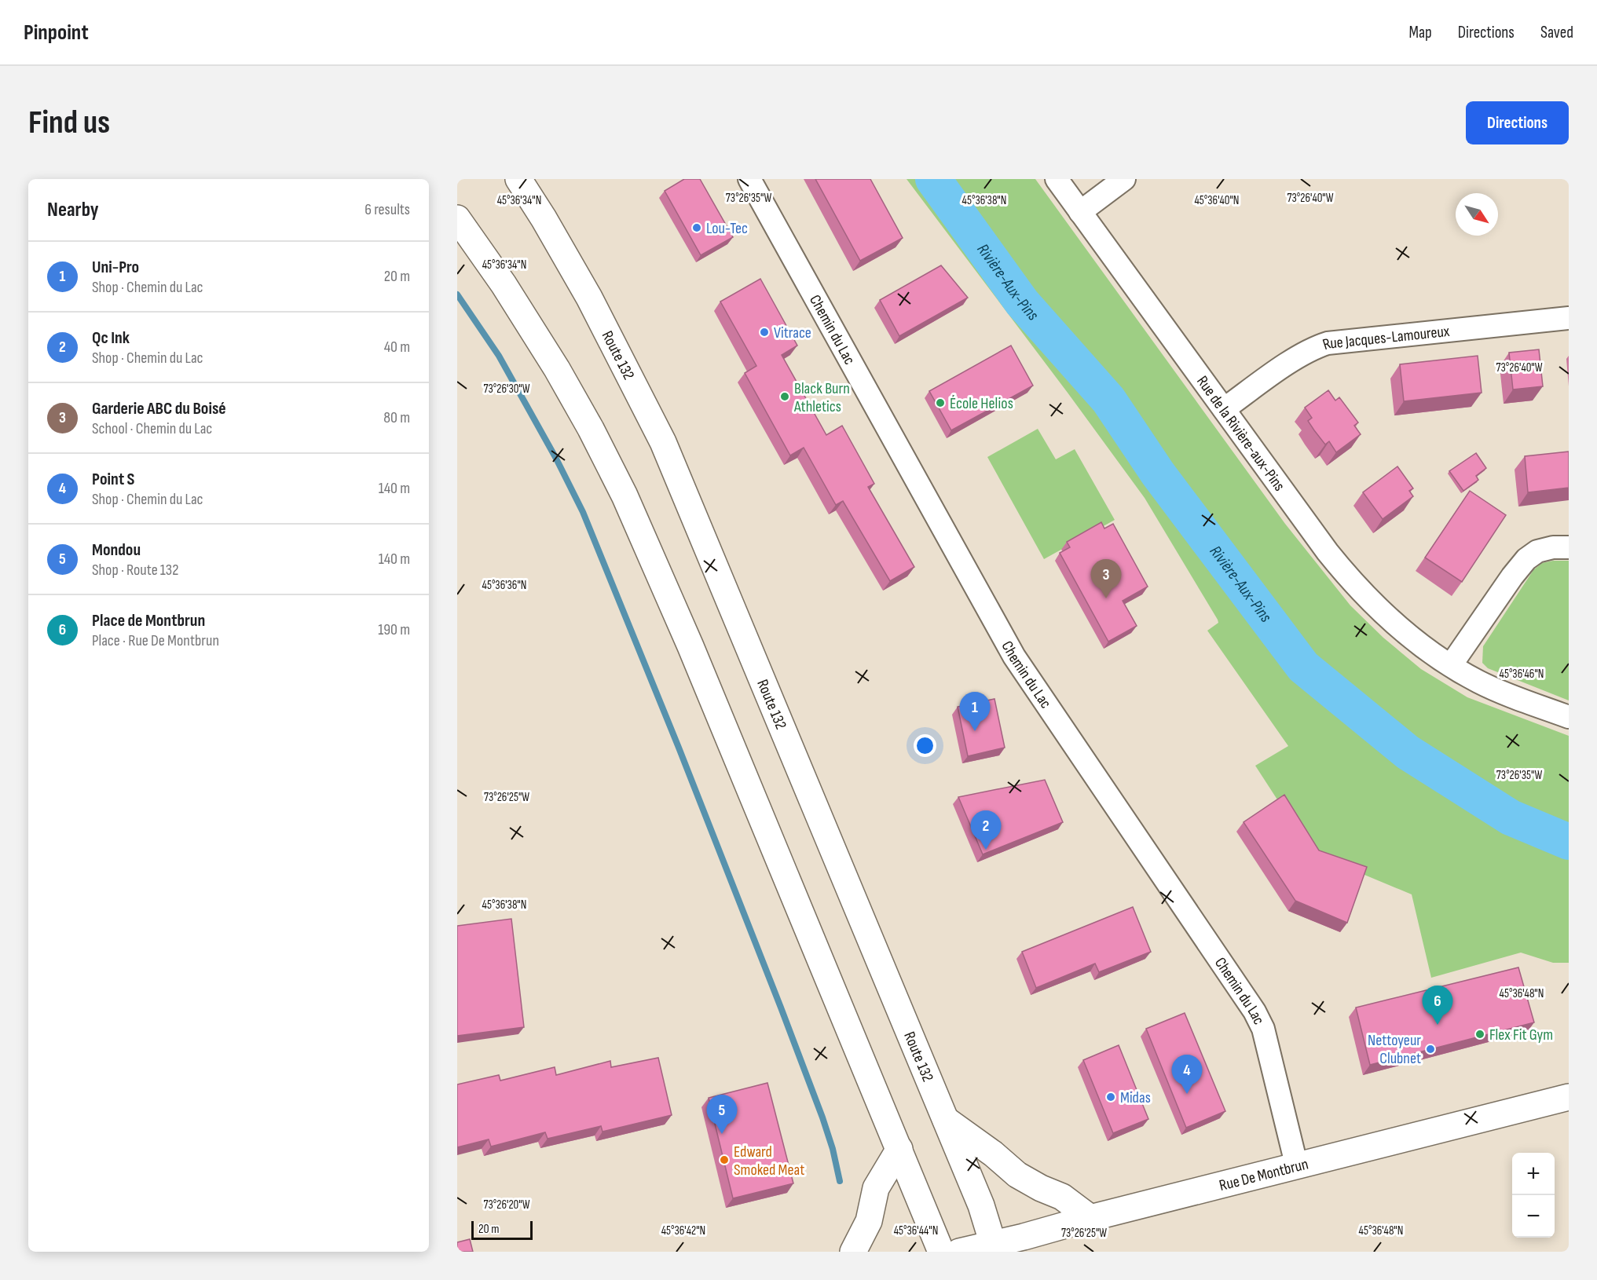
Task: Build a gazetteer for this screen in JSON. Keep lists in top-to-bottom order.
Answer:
{
  "streets": {
    "main road": ["Route 132", "Rue De Montbrun"],
    "street": ["Chemin du Lac", "Rue Jacques-Lamoureux", "Rue de la Rivière-aux-Pins"]
  },
  "crossings": [
    ["Chemin du Lac", "Rue De Montbrun"],
    ["Rue Jacques-Lamoureux", "Rue de la Rivière-aux-Pins"],
    ["Route 132", "Rue De Montbrun"]
  ],
  "water": ["Rivière-Aux-Pins"],
  "places": [
    "Lou-Tec",
    "Vitrace",
    "Black Burn Athletics",
    "École Helios",
    "Flex Fit Gym",
    "Nettoyeur Clubnet",
    "Midas",
    "Edward Smoked Meat"
  ],
  "scale_bar": "20 m",
  "north": "bottom right",
  "page": {
    "header": "Pinpoint",
    "nav": ["Map", "Directions", "Saved"],
    "buttons": "Directions",
    "title": "Find us",
    "heading": ["Nearby", "6 results"],
    "list": [
      {
        "mark": "1",
        "name": "Uni-Pro",
        "note": "Shop · Chemin du Lac",
        "value": "20 m"
      },
      {
        "mark": "2",
        "name": "Qc Ink",
        "note": "Shop · Chemin du Lac",
        "value": "40 m"
      },
      {
        "mark": "3",
        "name": "Garderie ABC du Boisé",
        "note": "School · Chemin du Lac",
        "value": "80 m"
      },
      {
        "mark": "4",
        "name": "Point S",
        "note": "Shop · Chemin du Lac",
        "value": "140 m"
      },
      {
        "mark": "5",
        "name": "Mondou",
        "note": "Shop · Route 132",
        "value": "140 m"
      },
      {
        "mark": "6",
        "name": "Place de Montbrun",
        "note": "Place · Rue De Montbrun",
        "value": "190 m"
      }
    ],
    "pins": [
      "3",
      "1",
      "2",
      "6",
      "4",
      "5"
    ],
    "map_buttons": ["+", "−"],
    "scale": "20 m"
  },
  "coordinates": [
    "73°26'35\"W",
    "73°26'40\"W",
    "45°36'34\"N",
    "45°36'38\"N",
    "45°36'40\"N",
    "73°26'30\"W",
    "45°36'36\"N",
    "45°36'46\"N",
    "73°26'25\"W",
    "45°36'48\"N",
    "73°26'20\"W",
    "45°36'42\"N",
    "45°36'44\"N"
  ]
}
